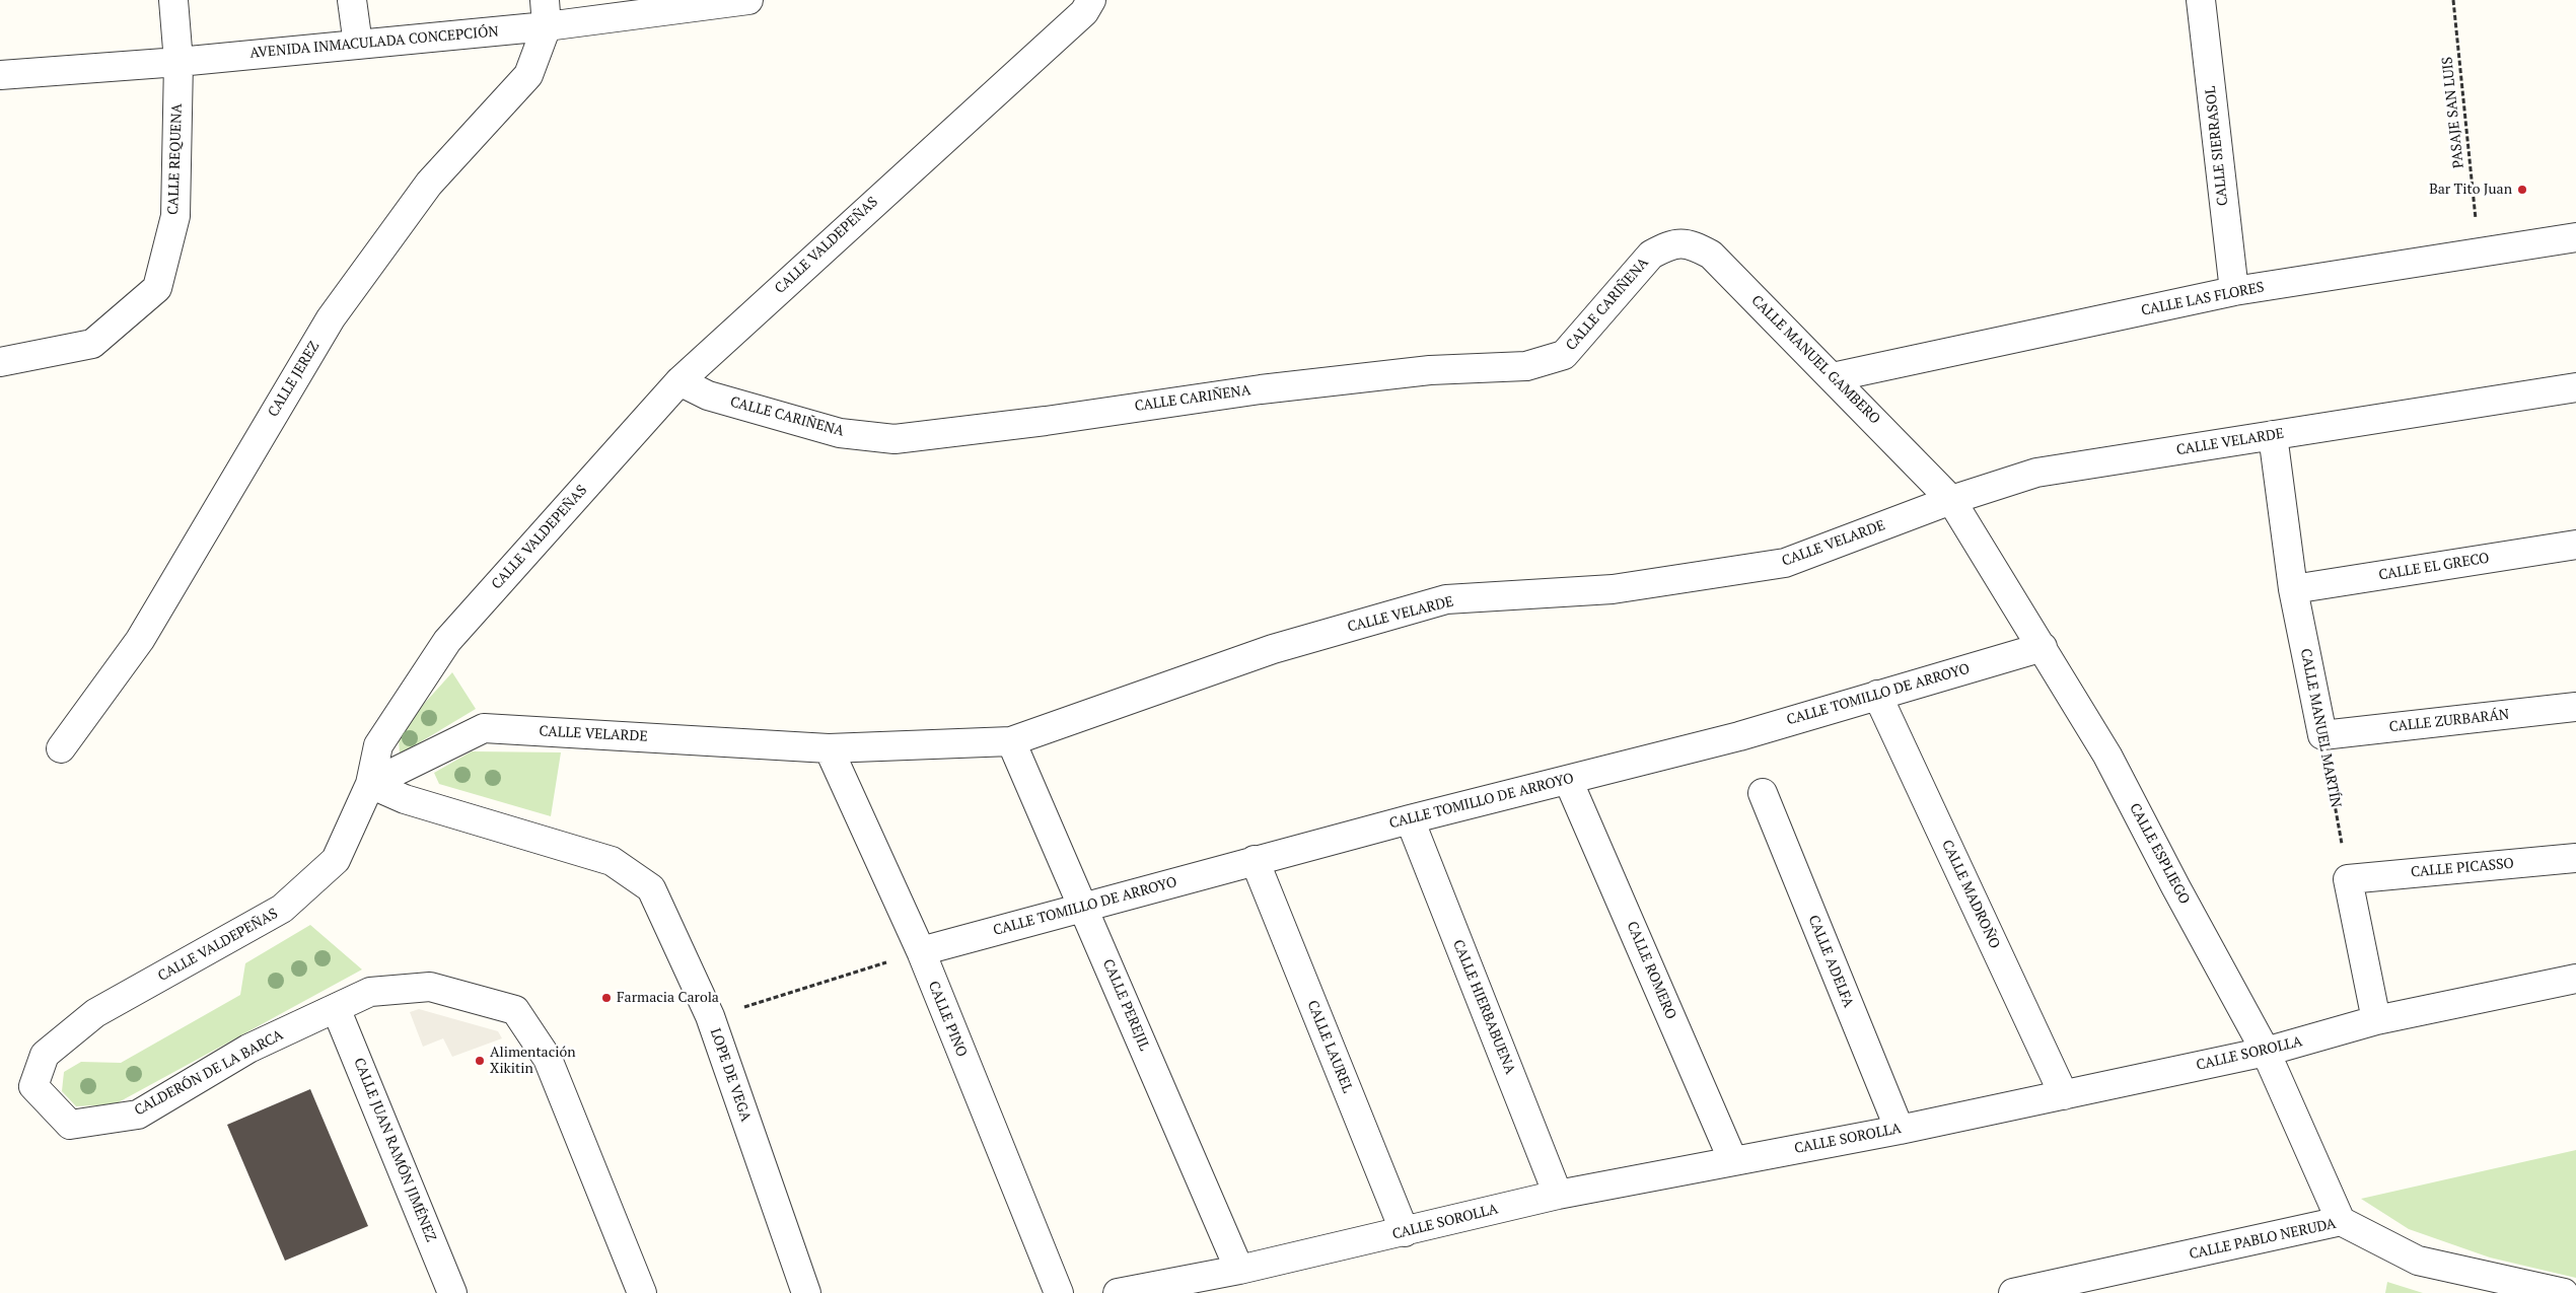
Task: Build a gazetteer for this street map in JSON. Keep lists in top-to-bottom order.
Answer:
{
  "streets": {
    "street": [
      "AVENIDA INMACULADA CONCEPCIÓN",
      "CALLE SIERRASOL",
      "CALLE REQUENA",
      "CALLE VALDEPEÑAS",
      "CALLE LAS FLORES",
      "CALLE CARIÑENA",
      "CALLE MANUEL GAMBERO",
      "CALLE JEREZ",
      "CALLE VELARDE",
      "CALLE EL GRECO",
      "CALLE TOMILLO DE ARROYO",
      "CALLE ZURBARÁN",
      "CALLE MANUEL MARTÍN",
      "CALLE ESPLIEGO",
      "CALLE PICASSO",
      "CALLE MADROÑO",
      "CALLE ADELFA",
      "CALLE ROMERO",
      "CALLE PEREJIL",
      "CALLE HIERBABUENA",
      "CALLE PINO",
      "CALLE LAUREL",
      "CALLE SOROLLA",
      "CALDERÓN DE LA BARCA",
      "LOPE DE VEGA",
      "CALLE JUAN RAMÓN JIMÉNEZ",
      "CALLE PABLO NERUDA"
    ],
    "path": ["PASAJE SAN LUIS"]
  },
  "crossings": [
    ["AVENIDA INMACULADA CONCEPCIÓN", "CALLE REQUENA"],
    ["AVENIDA INMACULADA CONCEPCIÓN", "CALLE JEREZ"],
    ["PASAJE SAN LUIS", "CALLE LAS FLORES"],
    ["CALLE SIERRASOL", "CALLE LAS FLORES"],
    ["CALLE VALDEPEÑAS", "CALLE CARIÑENA"],
    ["CALLE VALDEPEÑAS", "CALLE VELARDE"],
    ["CALLE VALDEPEÑAS", "CALDERÓN DE LA BARCA"],
    ["CALLE VALDEPEÑAS", "LOPE DE VEGA"],
    ["CALLE LAS FLORES", "CALLE MANUEL GAMBERO"],
    ["CALLE CARIÑENA", "CALLE MANUEL GAMBERO"],
    ["CALLE MANUEL GAMBERO", "CALLE VELARDE"],
    ["CALLE MANUEL GAMBERO", "CALLE ESPLIEGO"],
    ["CALLE VELARDE", "CALLE MANUEL MARTÍN"],
    ["CALLE VELARDE", "CALLE ESPLIEGO"],
    ["CALLE VELARDE", "CALLE PEREJIL"],
    ["CALLE VELARDE", "CALLE PINO"],
    ["CALLE VELARDE", "LOPE DE VEGA"],
    ["CALLE EL GRECO", "CALLE MANUEL MARTÍN"],
    ["CALLE TOMILLO DE ARROYO", "CALLE ESPLIEGO"],
    ["CALLE TOMILLO DE ARROYO", "CALLE MADROÑO"],
    ["CALLE TOMILLO DE ARROYO", "CALLE ROMERO"],
    ["CALLE TOMILLO DE ARROYO", "CALLE PEREJIL"],
    ["CALLE TOMILLO DE ARROYO", "CALLE HIERBABUENA"],
    ["CALLE TOMILLO DE ARROYO", "CALLE PINO"],
    ["CALLE TOMILLO DE ARROYO", "CALLE LAUREL"],
    ["CALLE ZURBARÁN", "CALLE MANUEL MARTÍN"],
    ["CALLE MANUEL MARTÍN", "CALLE PICASSO"],
    ["CALLE ESPLIEGO", "CALLE SOROLLA"],
    ["CALLE ESPLIEGO", "CALLE PABLO NERUDA"],
    ["CALLE MADROÑO", "CALLE SOROLLA"],
    ["CALLE ADELFA", "CALLE SOROLLA"],
    ["CALLE ROMERO", "CALLE SOROLLA"],
    ["CALLE PEREJIL", "CALLE SOROLLA"],
    ["CALLE HIERBABUENA", "CALLE SOROLLA"],
    ["CALLE LAUREL", "CALLE SOROLLA"],
    ["CALDERÓN DE LA BARCA", "CALLE JUAN RAMÓN JIMÉNEZ"]
  ],
  "places": ["Bar Tito Juan", "Farmacia Carola", "Alimentación Xikitin"]
}
